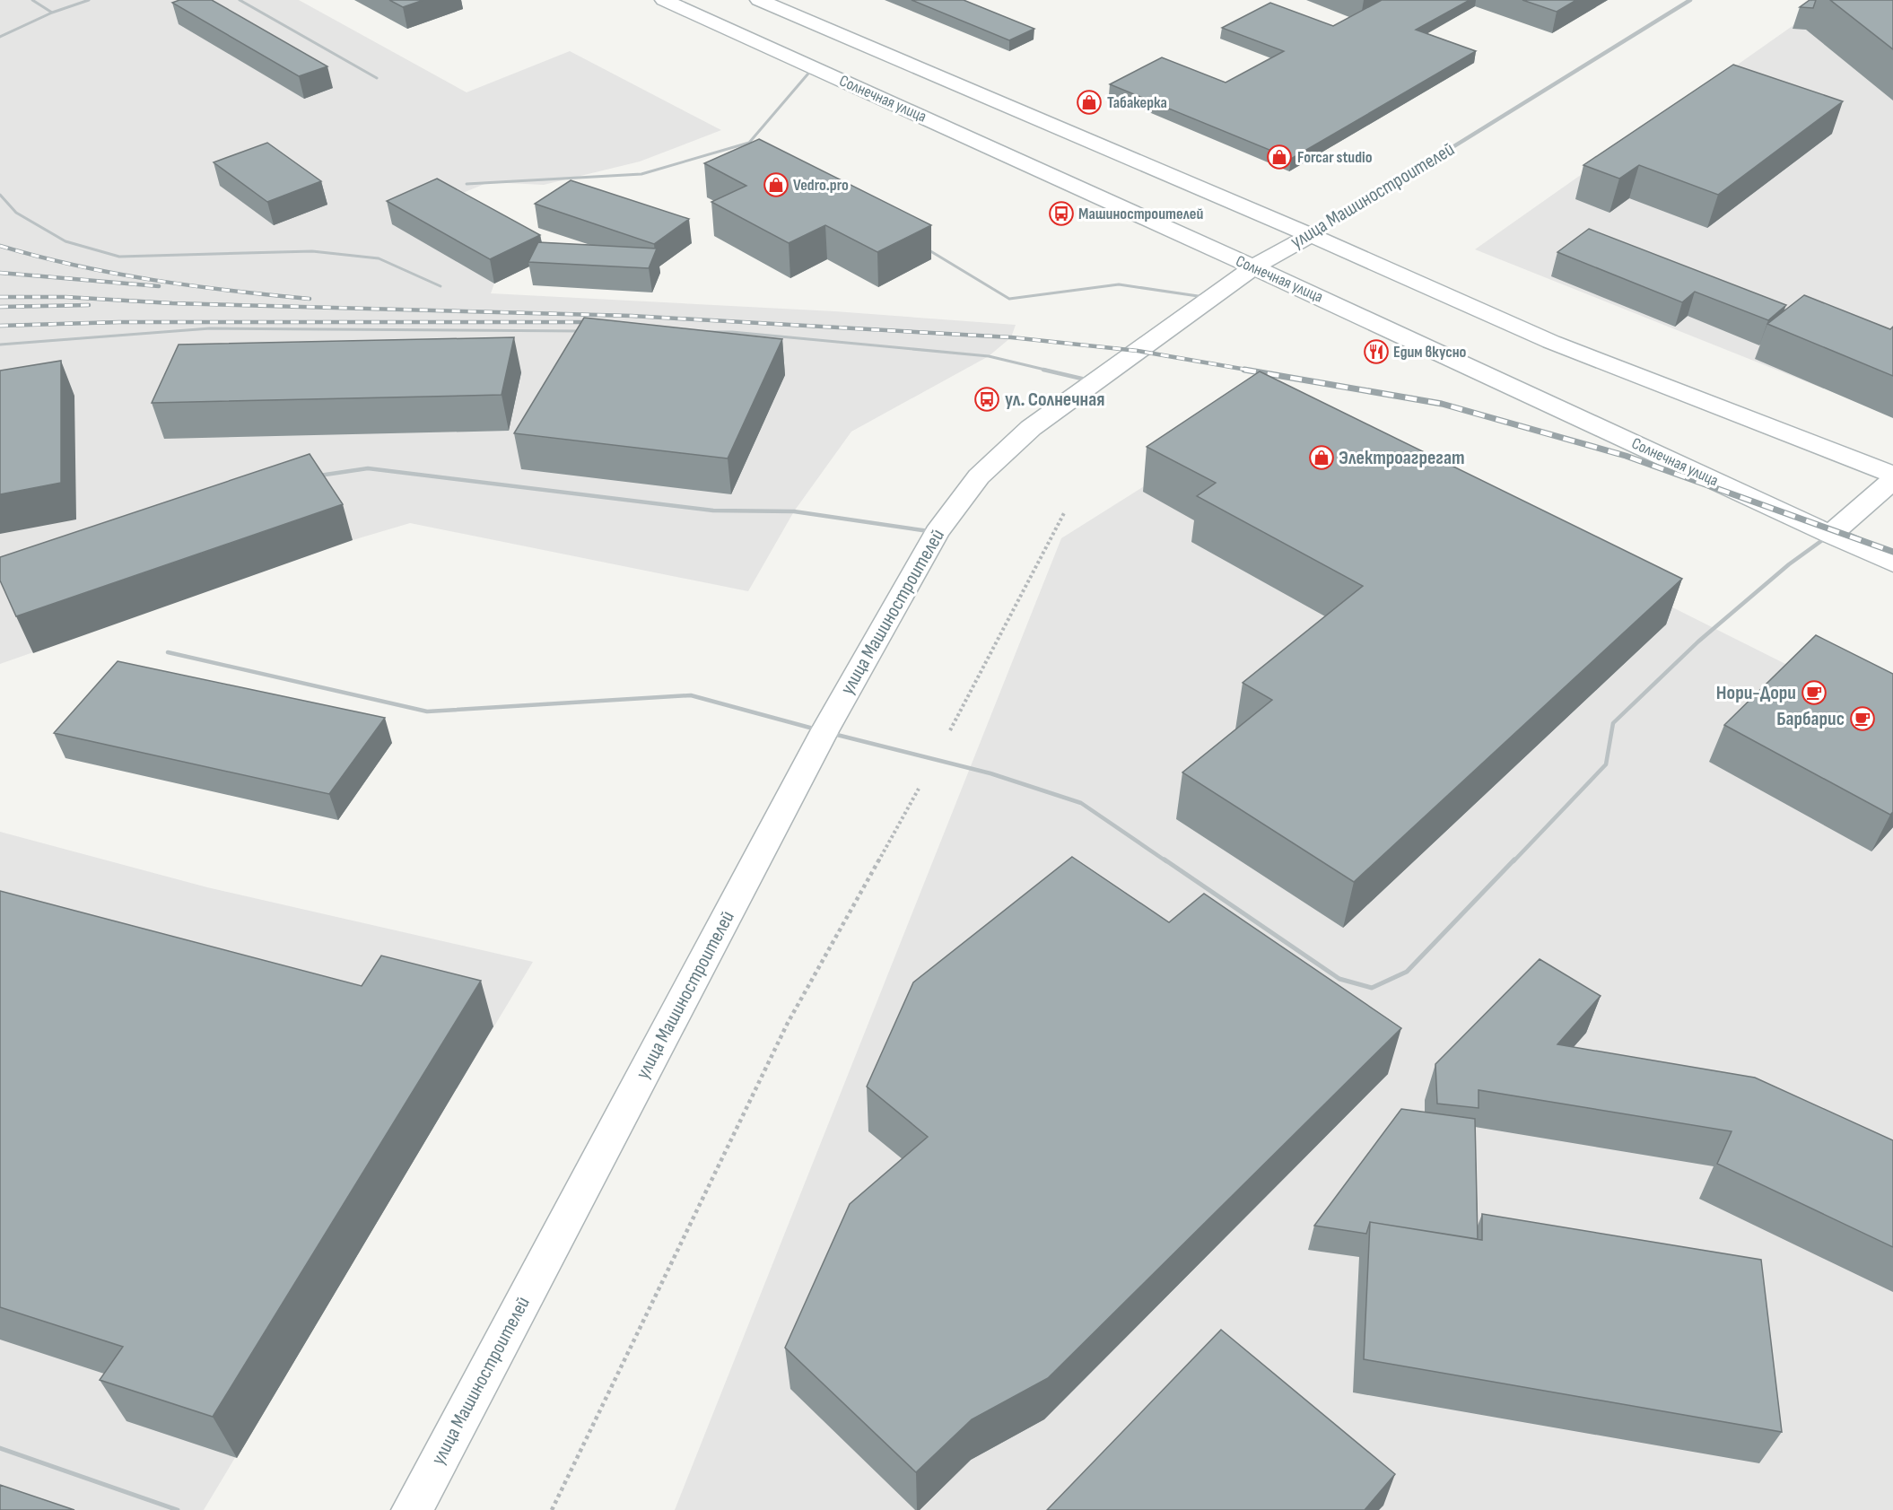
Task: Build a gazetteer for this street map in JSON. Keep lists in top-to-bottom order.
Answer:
{
  "streets": {
    "main road": ["Солнечная улица", "улица Машиностроителей"]
  },
  "crossings": [
    ["Солнечная улица", "улица Машиностроителей"]
  ],
  "places": {
    "shop": [
      "Табакерка",
      "Forcar studio",
      "Vedro.pro",
      "Электроагрегат"
    ],
    "bus stop": ["Машиностроителей", "ул. Солнечная"],
    "restaurant": ["Едим вкусно"],
    "cafe": ["Нори-Дори", "Барбарис"]
  }
}
